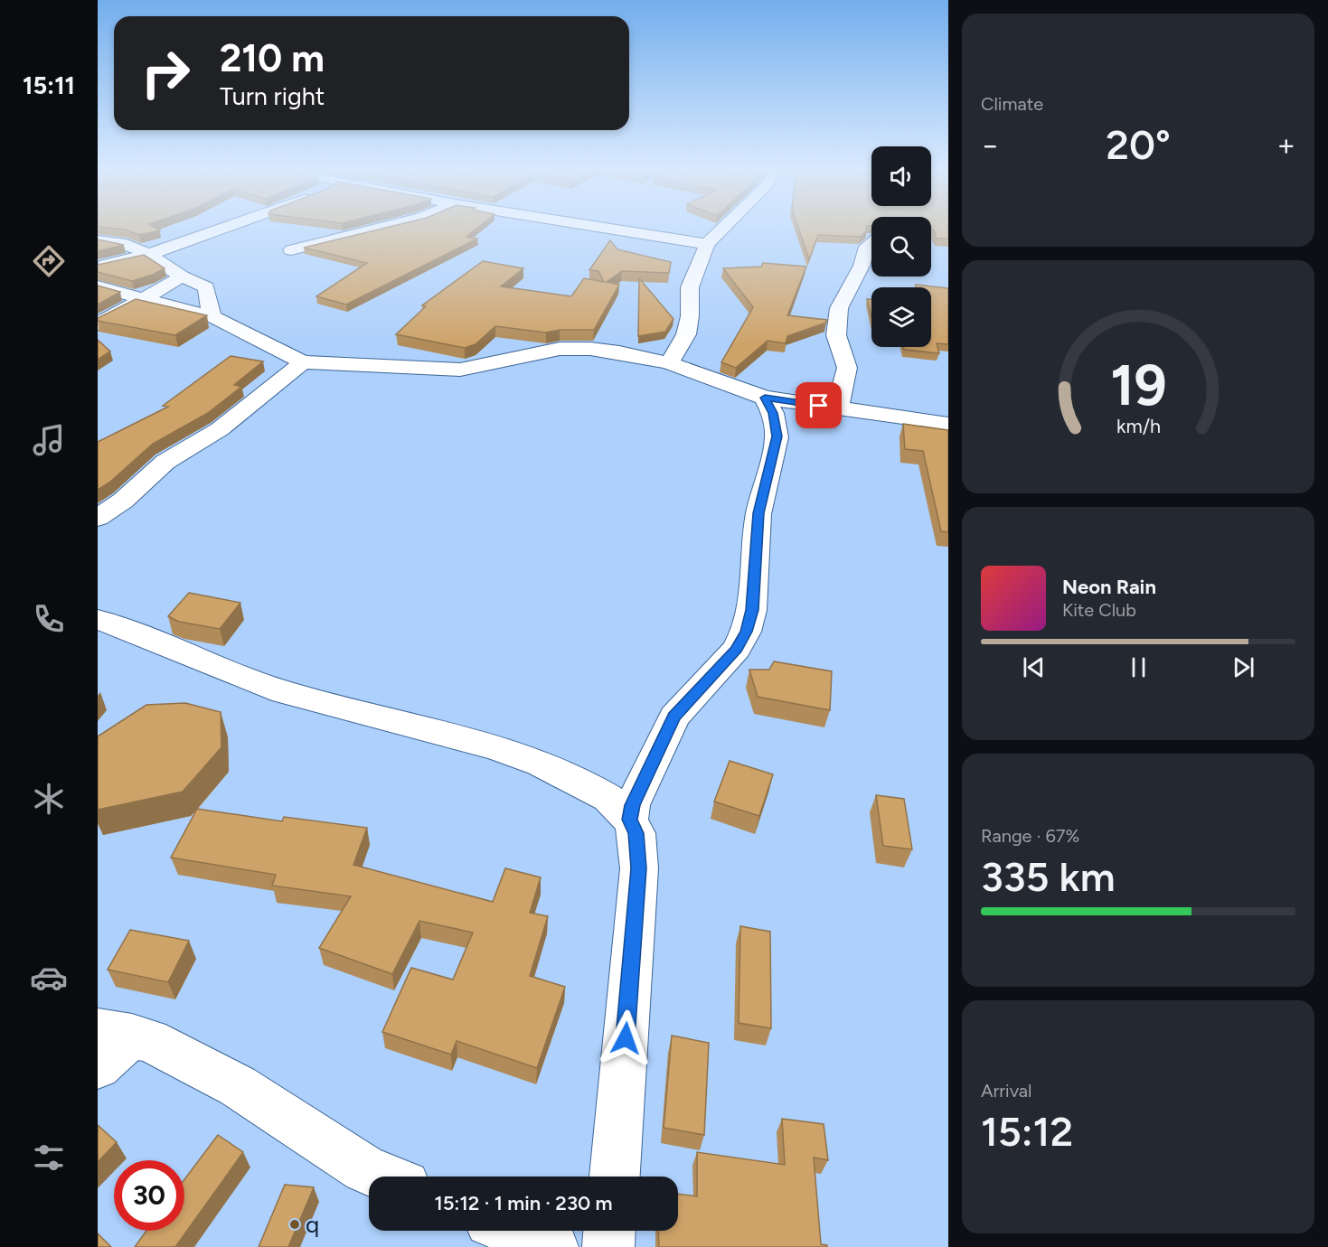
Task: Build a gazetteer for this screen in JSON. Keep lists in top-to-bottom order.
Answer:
{
  "places": ["q"],
  "page": {
    "tabs": "15:11",
    "tile": [
      "Climate",
      ["Range · 67%", "335 km"],
      ["Arrival", "15:12"]
    ],
    "turn": ["210 m", "Turn right"],
    "heat": ["−", "20°", "+"],
    "song": ["Neon Rain", "Kite Club"],
    "limit": "30",
    "trip": "15:12 · 1 min · 230 m",
    "gauge": ["19", "km/h"]
  }
}
